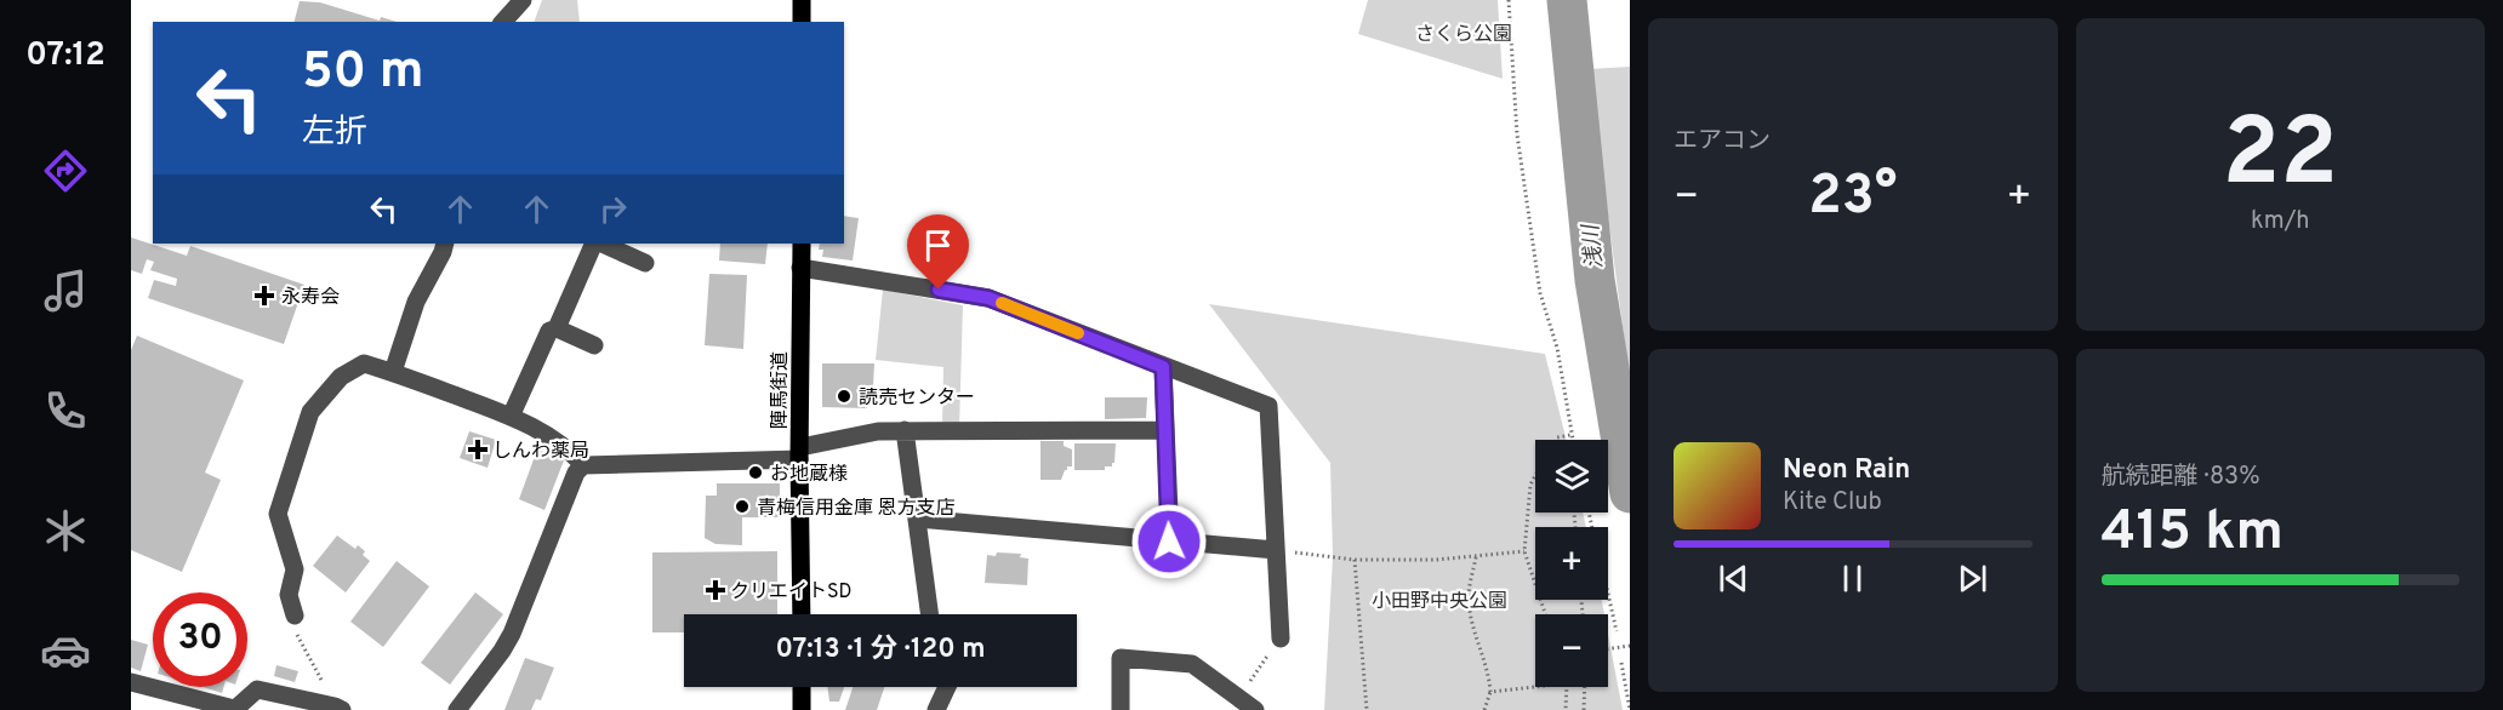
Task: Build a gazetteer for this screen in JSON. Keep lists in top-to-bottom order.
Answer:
{
  "streets": {
    "main road": ["陣馬街道"]
  },
  "water": ["浅川"],
  "parks": ["さくら公園", "小田野中央公園"],
  "places": {
    "health": ["永寿会", "しんわ薬局", "クリエイトSD"],
    "other": ["読売センター", "お地蔵様", "青梅信用金庫 恩方支店"]
  },
  "page": {
    "tabs": "07:12",
    "tile": [
      "エアコン",
      ["22", "km/h"],
      ["航続距離 · 83%", "415 km"]
    ],
    "turn": ["50 m", "左折"],
    "heat": ["−", "23°", "+"],
    "map_buttons": ["+", "−"],
    "song": ["Neon Rain", "Kite Club"],
    "limit": "30",
    "trip": "07:13 · 1 分 · 120 m"
  }
}
